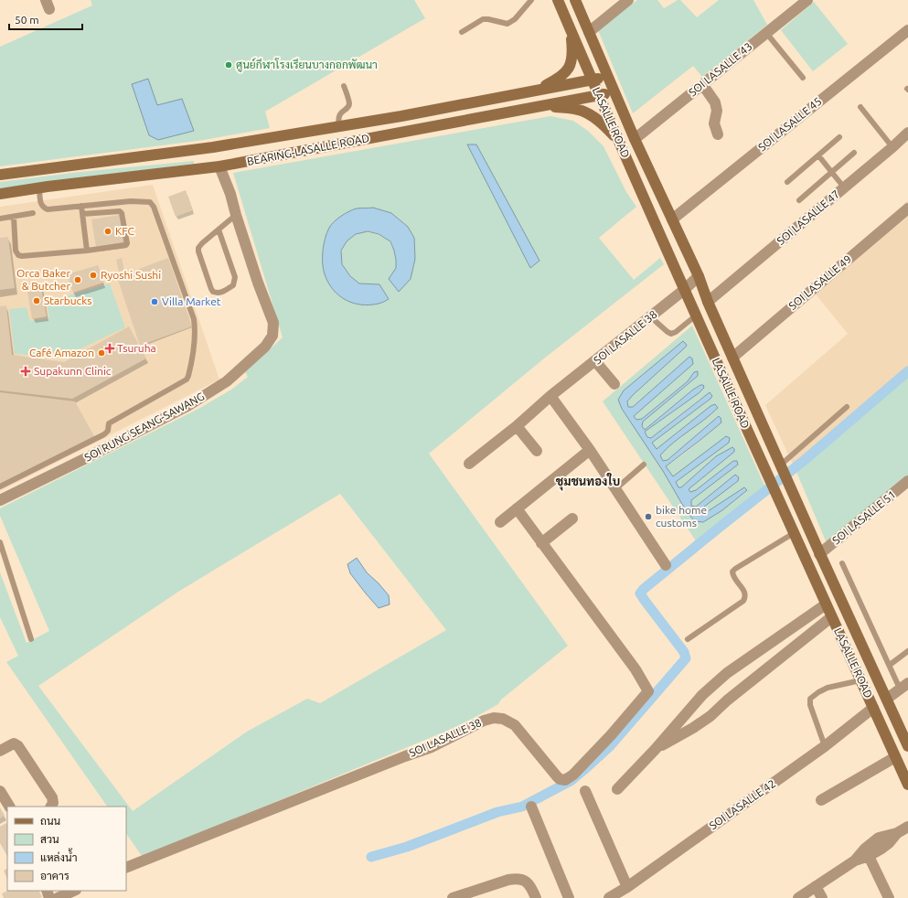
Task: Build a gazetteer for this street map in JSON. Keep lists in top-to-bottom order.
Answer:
{
  "streets": {
    "street": [
      "SOI LASALLE 43",
      "LASALLE ROAD",
      "SOI LASALLE 45",
      "BEARING-LASALLE ROAD",
      "SOI LASALLE 47",
      "SOI LASALLE 49",
      "SOI LASALLE 38",
      "SOI RUNG SEANG-SAWANG",
      "SOI LASALLE 51",
      "SOI LASALLE 42"
    ]
  },
  "crossings": [
    ["SOI LASALLE 43", "LASALLE ROAD"],
    ["LASALLE ROAD", "SOI LASALLE 45"],
    ["LASALLE ROAD", "BEARING-LASALLE ROAD"],
    ["LASALLE ROAD", "SOI LASALLE 47"],
    ["LASALLE ROAD", "SOI LASALLE 49"],
    ["LASALLE ROAD", "SOI LASALLE 38"],
    ["LASALLE ROAD", "SOI LASALLE 51"],
    ["LASALLE ROAD", "SOI LASALLE 42"],
    ["BEARING-LASALLE ROAD", "SOI RUNG SEANG-SAWANG"]
  ],
  "districts": ["ชุมชนทองใบ"],
  "places": {
    "other": [
      "ศูนย์กีฬาโรงเรียนบางกอกพัฒนา",
      "KFC",
      "Ryoshi Sushi",
      "Orca Baker & Butcher",
      "Starbucks",
      "Villa Market",
      "Café Amazon",
      "bike home customs"
    ],
    "health": ["Tsuruha", "Supakunn Clinic"]
  },
  "legend": [
    "ถนน",
    "สวน",
    "แหล่งน้ำ",
    "อาคาร"
  ],
  "scale_bar": "50 m"
}
